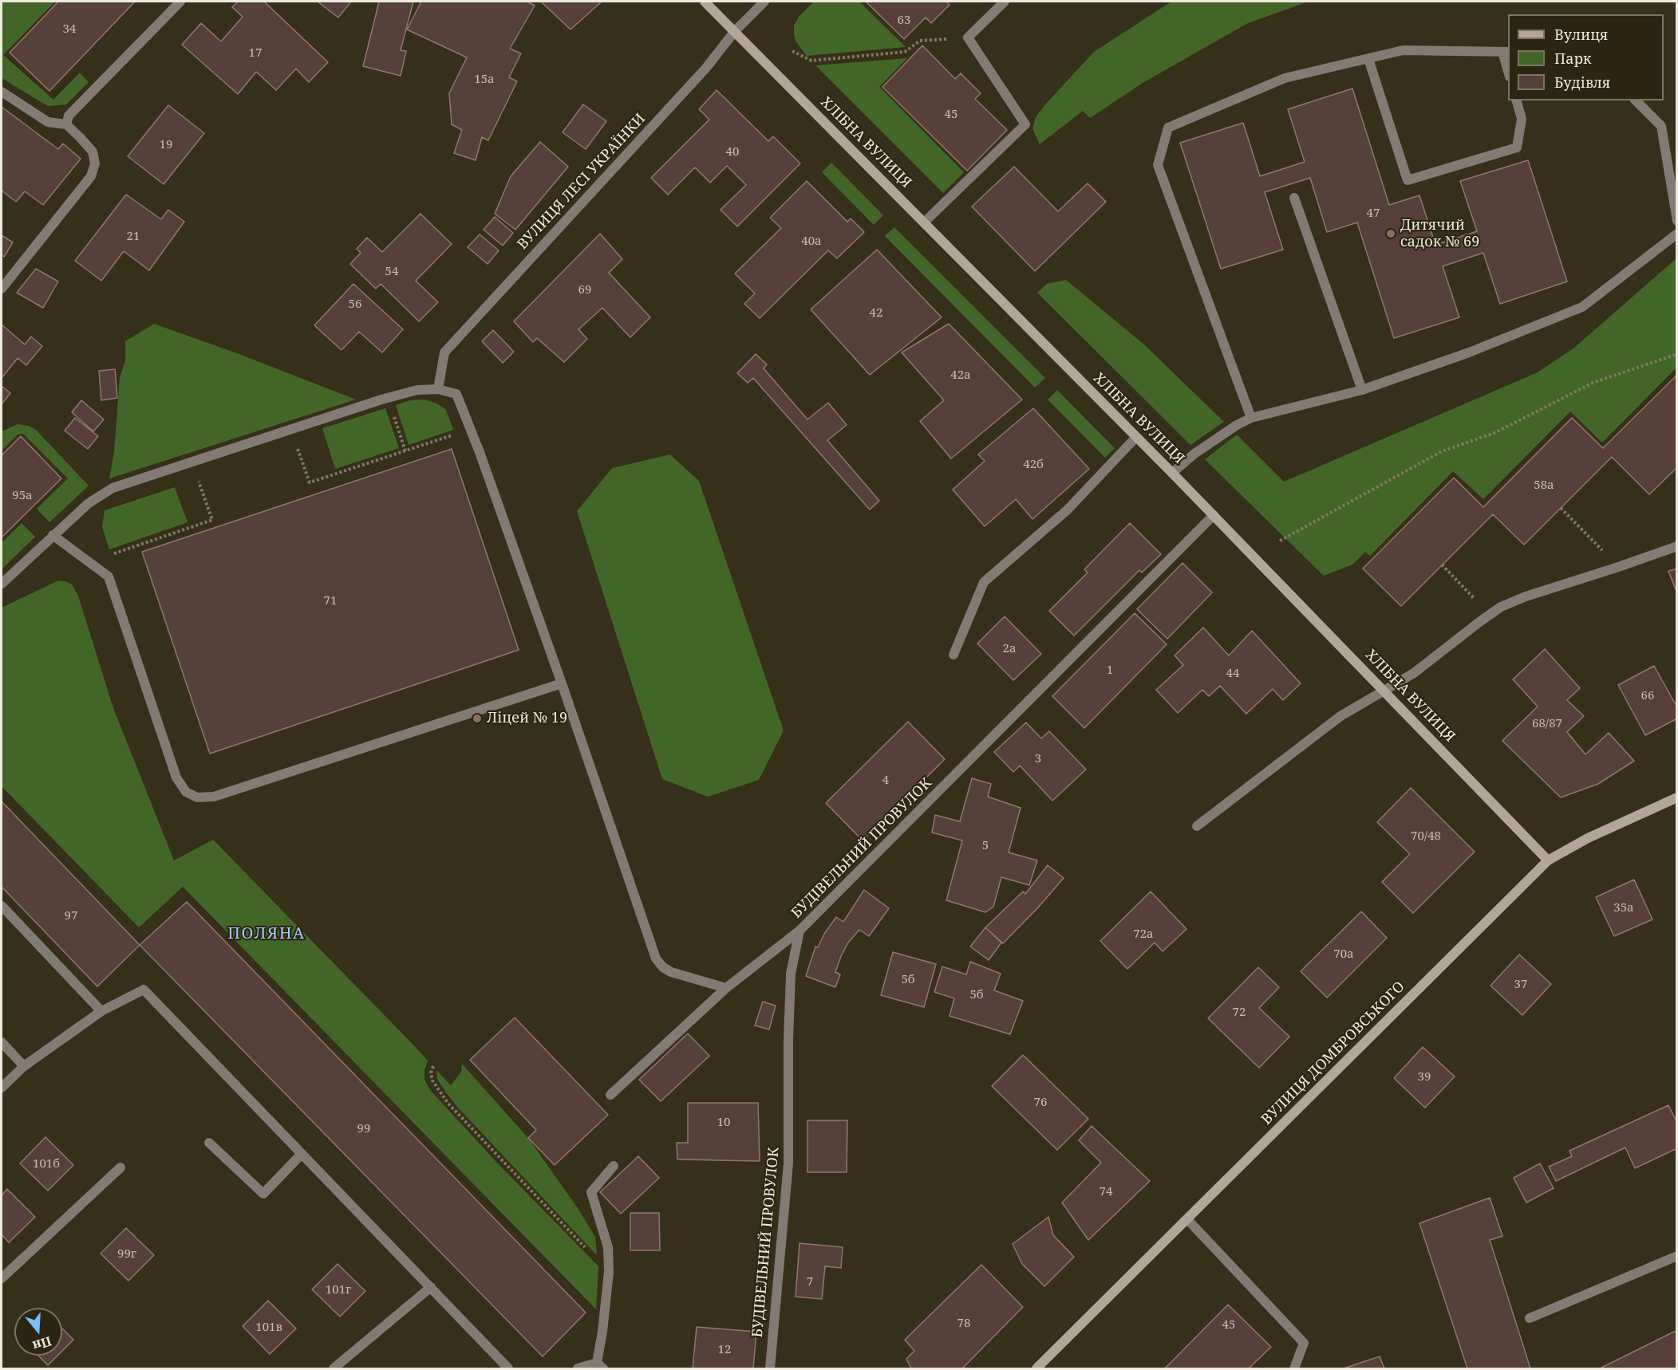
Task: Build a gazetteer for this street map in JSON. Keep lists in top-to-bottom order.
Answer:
{
  "streets": {
    "street": [
      "ХЛІБНА ВУЛИЦЯ",
      "ВУЛИЦЯ ЛЕСІ УКРАЇНКИ",
      "БУДІВЕЛЬНИЙ ПРОВУЛОК",
      "ВУЛИЦЯ ДОМБРОВСЬКОГО"
    ]
  },
  "crossings": [
    ["ХЛІБНА ВУЛИЦЯ", "ВУЛИЦЯ ЛЕСІ УКРАЇНКИ"],
    ["ХЛІБНА ВУЛИЦЯ", "БУДІВЕЛЬНИЙ ПРОВУЛОК"],
    ["ХЛІБНА ВУЛИЦЯ", "ВУЛИЦЯ ДОМБРОВСЬКОГО"]
  ],
  "districts": ["ПОЛЯНА"],
  "places": ["Дитячий садок № 69", "Ліцей № 19"],
  "house_numbers": [
    "63",
    "34",
    "17",
    "15а",
    "45",
    "19",
    "40",
    "47",
    "21",
    "40а",
    "54",
    "69",
    "56",
    "42",
    "42а",
    "42б",
    "58а",
    "95а",
    "71",
    "2а",
    "1",
    "44",
    "66",
    "68/87",
    "3",
    "4",
    "70/48",
    "5",
    "35а",
    "97",
    "72а",
    "70а",
    "5б",
    "37",
    "5б",
    "72",
    "39",
    "76",
    "10",
    "99",
    "101б",
    "74",
    "99г",
    "7",
    "101г",
    "78",
    "45",
    "101в",
    "12"
  ],
  "legend": ["Вулиця", "Парк", "Будівля"],
  "north": "bottom"
}
